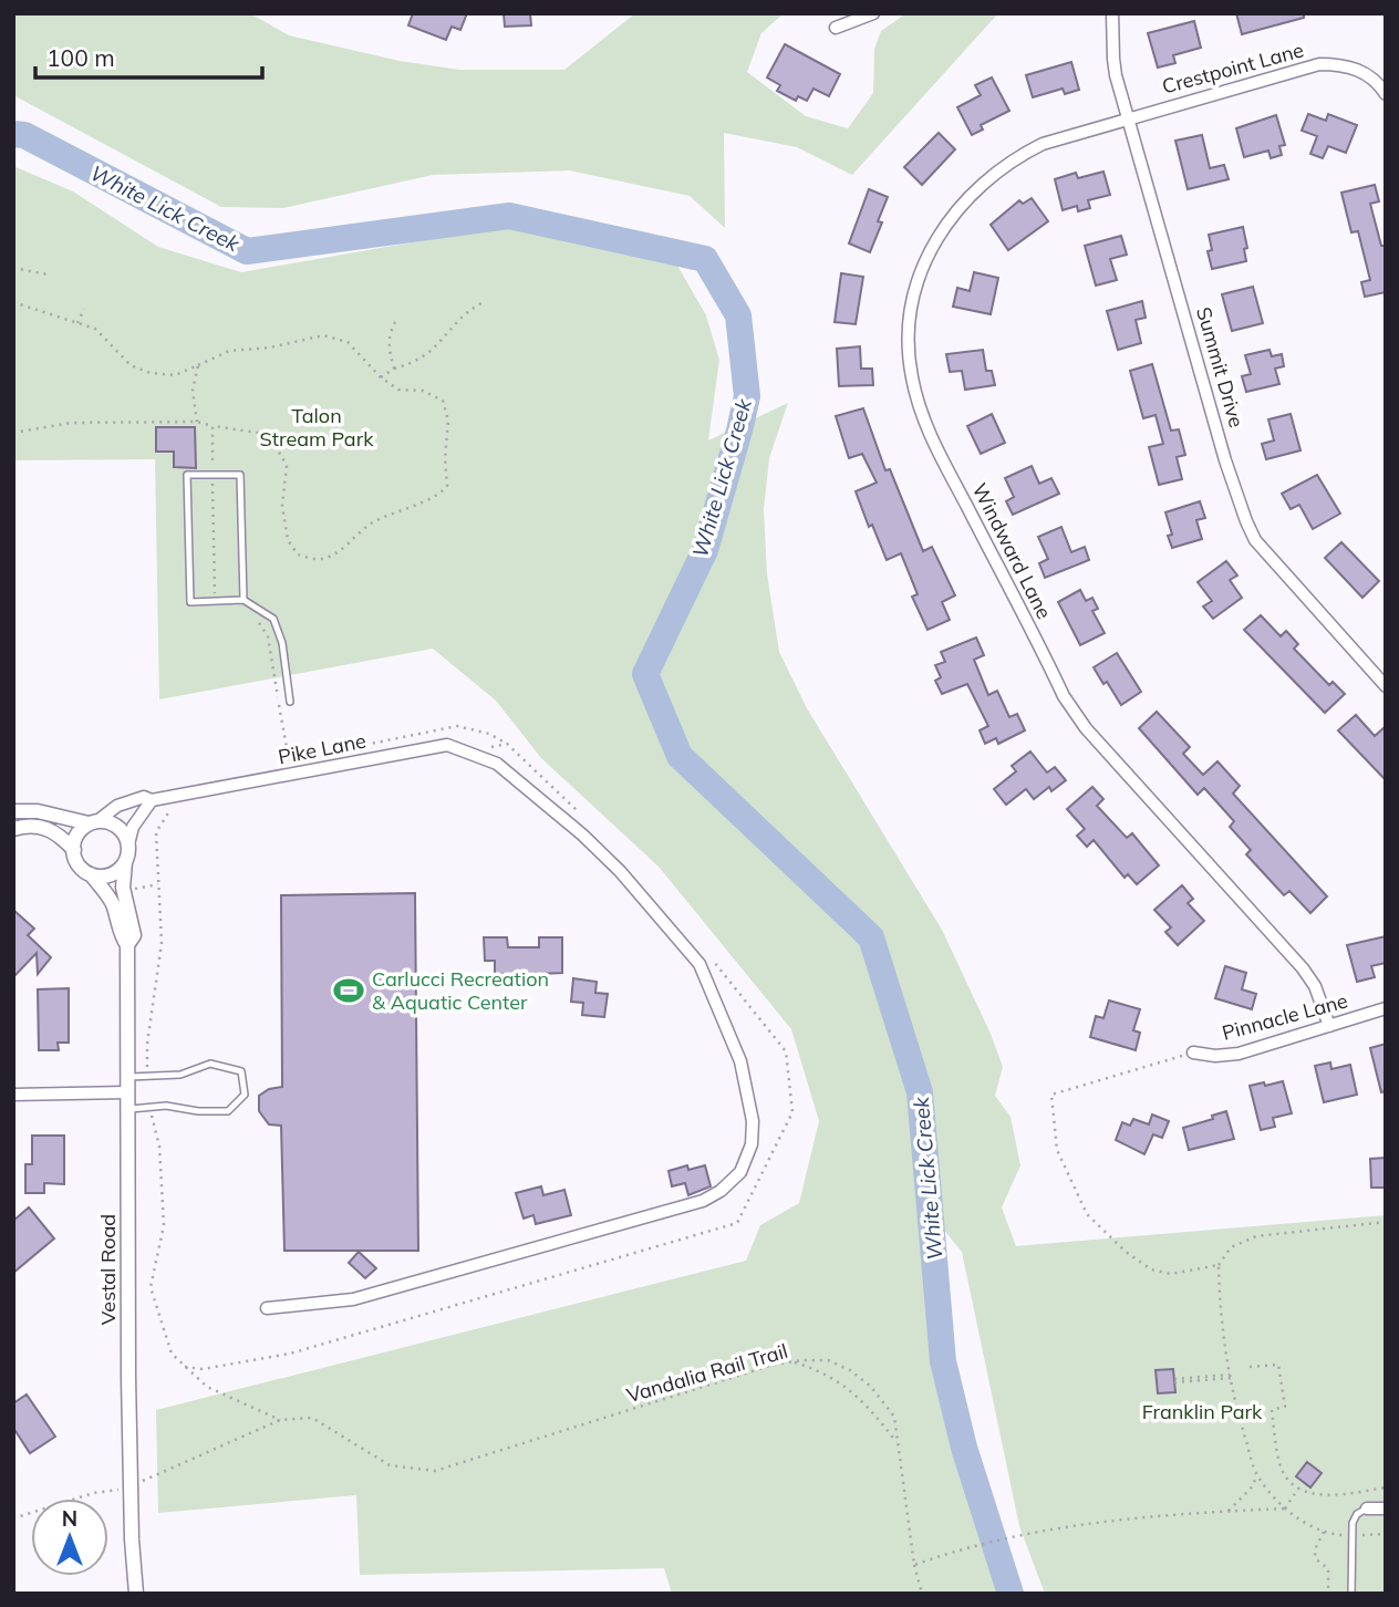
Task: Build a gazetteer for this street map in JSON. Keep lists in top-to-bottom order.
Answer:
{
  "streets": {
    "street": [
      "Crestpoint Lane",
      "Summit Drive",
      "Windward Lane",
      "Pike Lane",
      "Pinnacle Lane",
      "Vestal Road"
    ],
    "path": ["Vandalia Rail Trail"]
  },
  "crossings": [
    ["Crestpoint Lane", "Summit Drive"],
    ["Crestpoint Lane", "Windward Lane"],
    ["Summit Drive", "Windward Lane"],
    ["Windward Lane", "Pinnacle Lane"],
    ["Pike Lane", "Vestal Road"]
  ],
  "water": ["White Lick Creek"],
  "parks": ["Talon Stream Park", "Franklin Park"],
  "places": {
    "sports": ["Carlucci Recreation & Aquatic Center"]
  },
  "scale_bar": "100 m",
  "north": "top"
}
